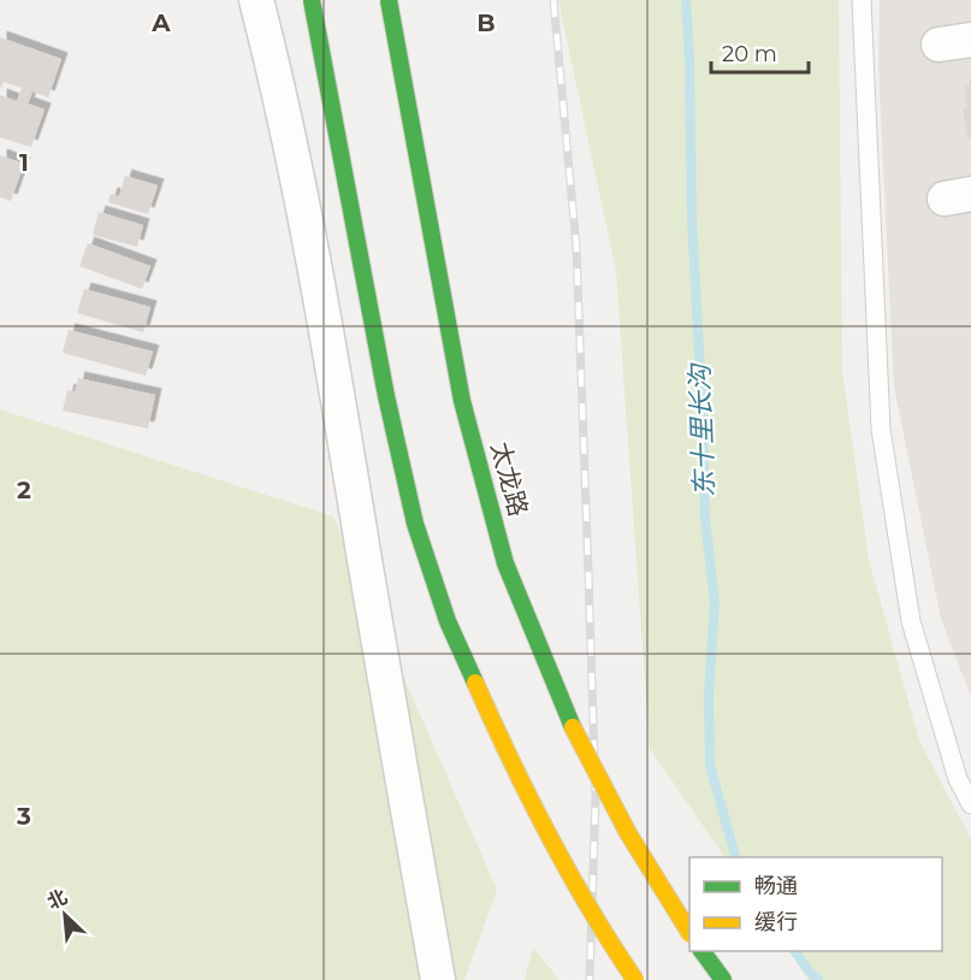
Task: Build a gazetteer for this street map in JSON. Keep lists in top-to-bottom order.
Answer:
{
  "streets": {
    "street": ["太龙路"]
  },
  "water": ["东十里长沟"],
  "legend": ["畅通", "缓行"],
  "scale_bar": "20 m",
  "north": "top left",
  "grid": {
    "columns": ["A", "B"],
    "rows": ["1", "2", "3"]
  }
}
